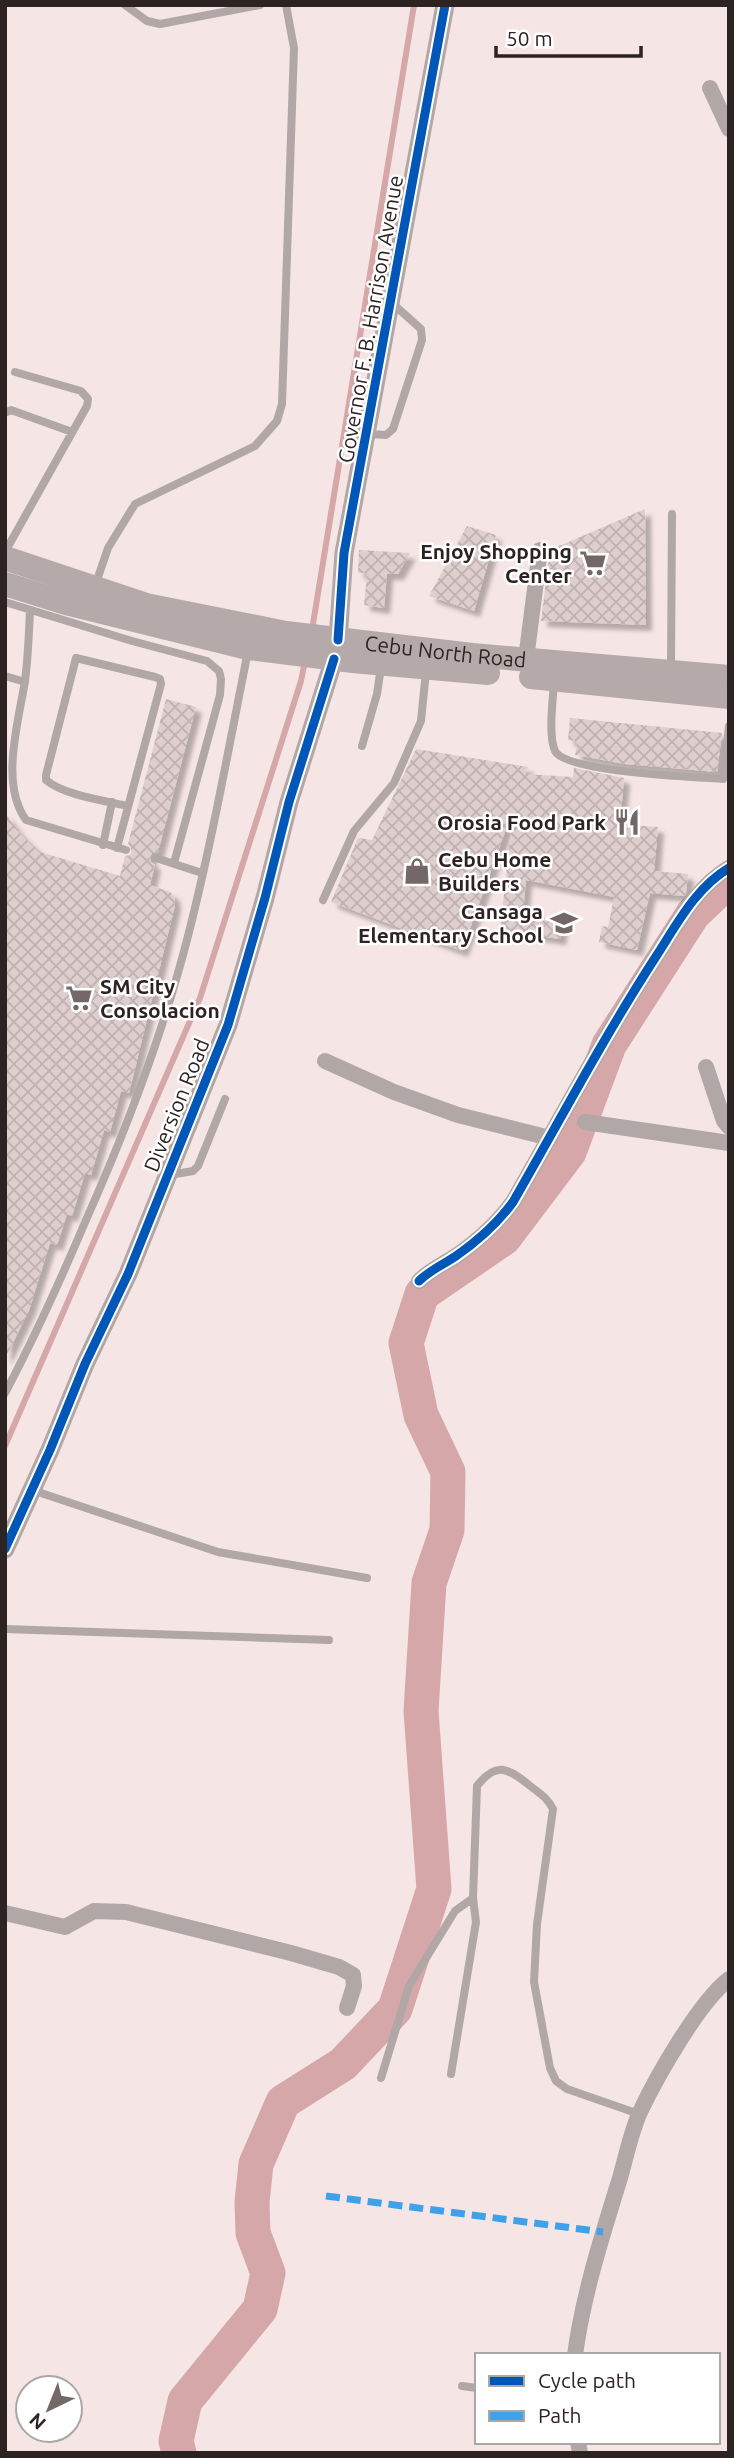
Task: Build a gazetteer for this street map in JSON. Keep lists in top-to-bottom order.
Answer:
{
  "streets": {
    "main road": ["Cebu North Road"],
    "street": ["Governor F. B. Harrison Avenue", "Diversion Road"]
  },
  "crossings": [
    ["Governor F. B. Harrison Avenue", "Cebu North Road"],
    ["Governor F. B. Harrison Avenue", "Diversion Road"],
    ["Cebu North Road", "Diversion Road"]
  ],
  "places": {
    "supermarket": ["Enjoy Shopping Center", "SM City Consolacion"],
    "restaurant": ["Orosia Food Park"],
    "shop": ["Cebu Home Builders"],
    "school or university": ["Cansaga Elementary School"]
  },
  "legend": ["Cycle path", "Path"],
  "scale_bar": "50 m",
  "north": "bottom left"
}
